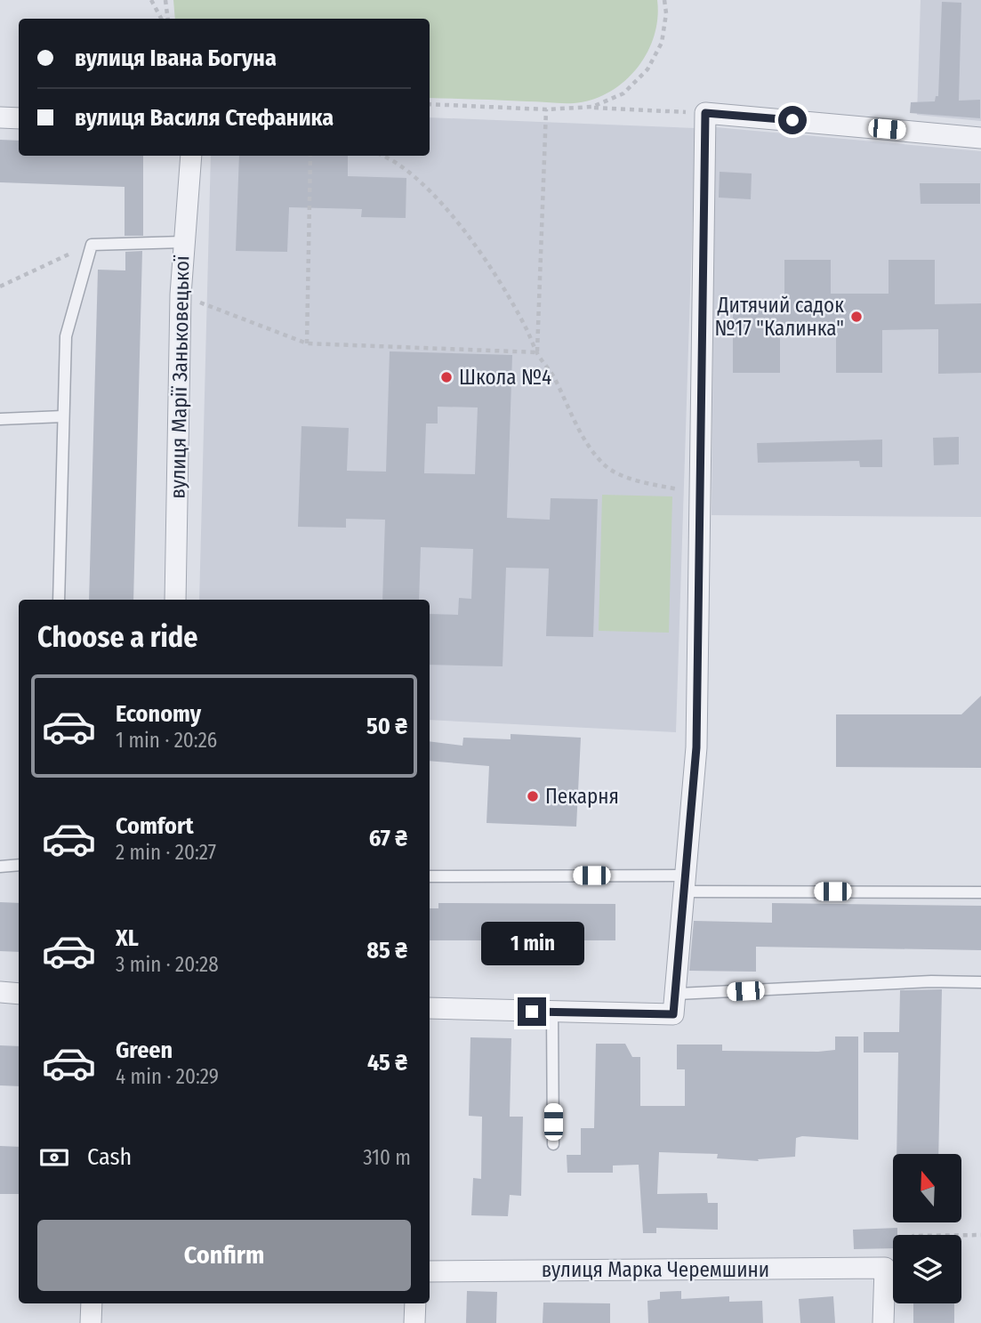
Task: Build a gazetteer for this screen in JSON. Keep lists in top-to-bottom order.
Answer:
{
  "streets": {
    "street": ["вулиця Марії Заньковецької", "вулиця Марка Черемшини"]
  },
  "places": ["Дитячий садок №17 \"Калинка\"", "Школа №4", "Пекарня"],
  "north": "top",
  "page": {
    "banner": ["вулиця Івана Богуна", "вулиця Василя Стефаника"],
    "heading": "Choose a ride",
    "list": [
      {
        "name": "Economy",
        "note": "1 min · 20:26",
        "value": "50 ₴"
      },
      {
        "name": "Comfort",
        "note": "2 min · 20:27",
        "value": "67 ₴"
      },
      {
        "name": "XL",
        "note": "3 min · 20:28",
        "value": "85 ₴"
      },
      {
        "name": "Green",
        "note": "4 min · 20:29",
        "value": "45 ₴"
      }
    ],
    "bubble": "1 min",
    "pay": ["Cash", "310 m"],
    "buttons": "Confirm"
  }
}
